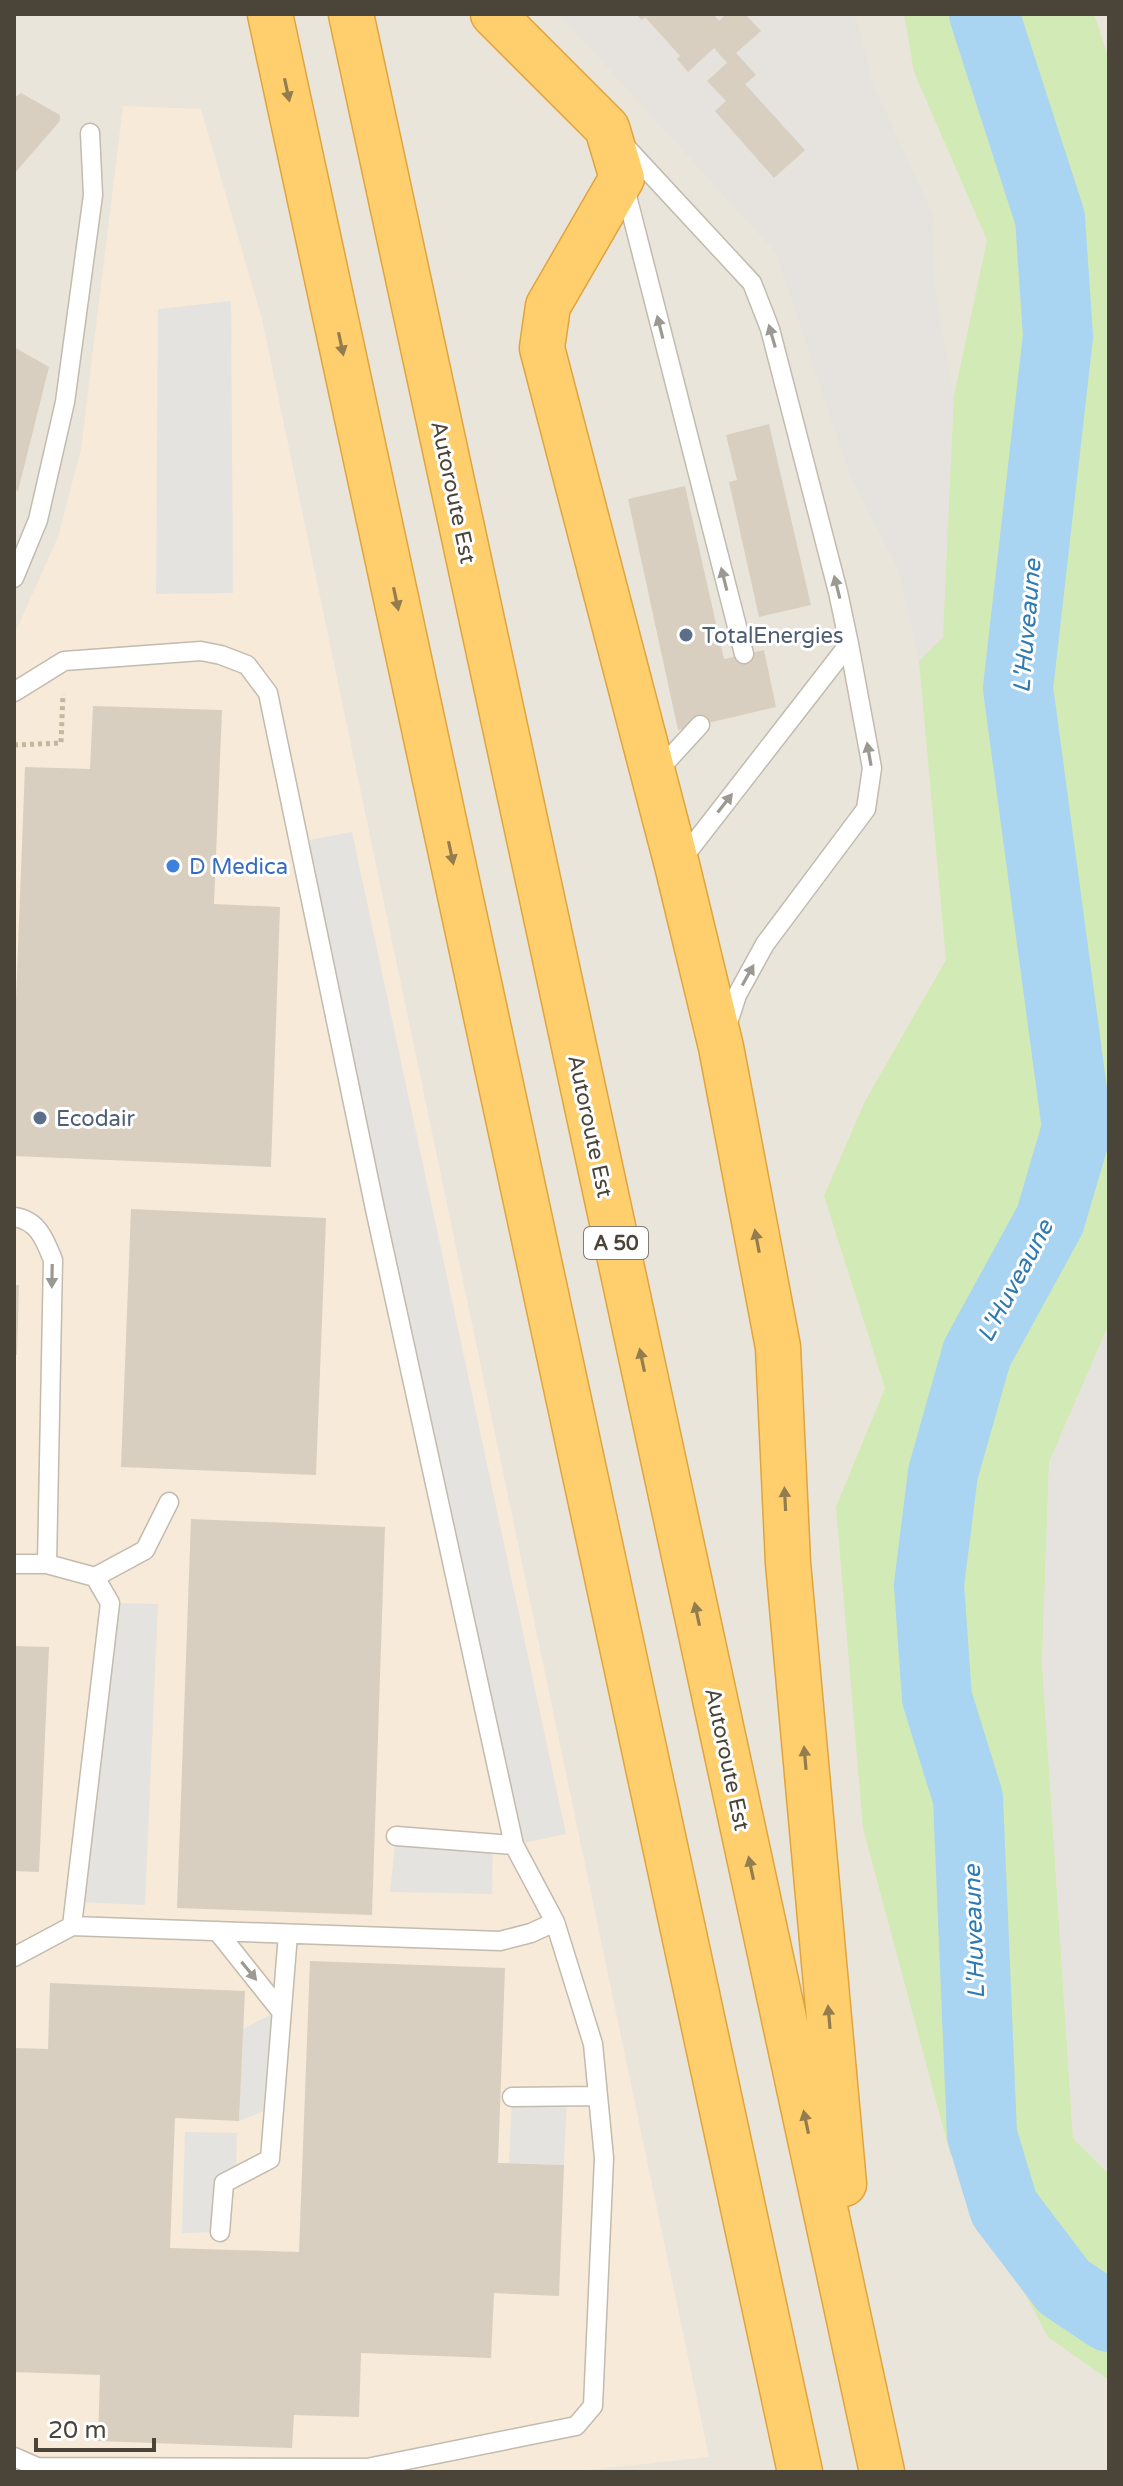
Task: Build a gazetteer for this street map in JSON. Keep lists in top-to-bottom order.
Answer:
{
  "streets": {
    "highway": ["Autoroute Est", "A 50"]
  },
  "water": ["L'Huveaune"],
  "places": ["TotalEnergies", "D Medica", "Ecodair"],
  "scale_bar": "20 m"
}
